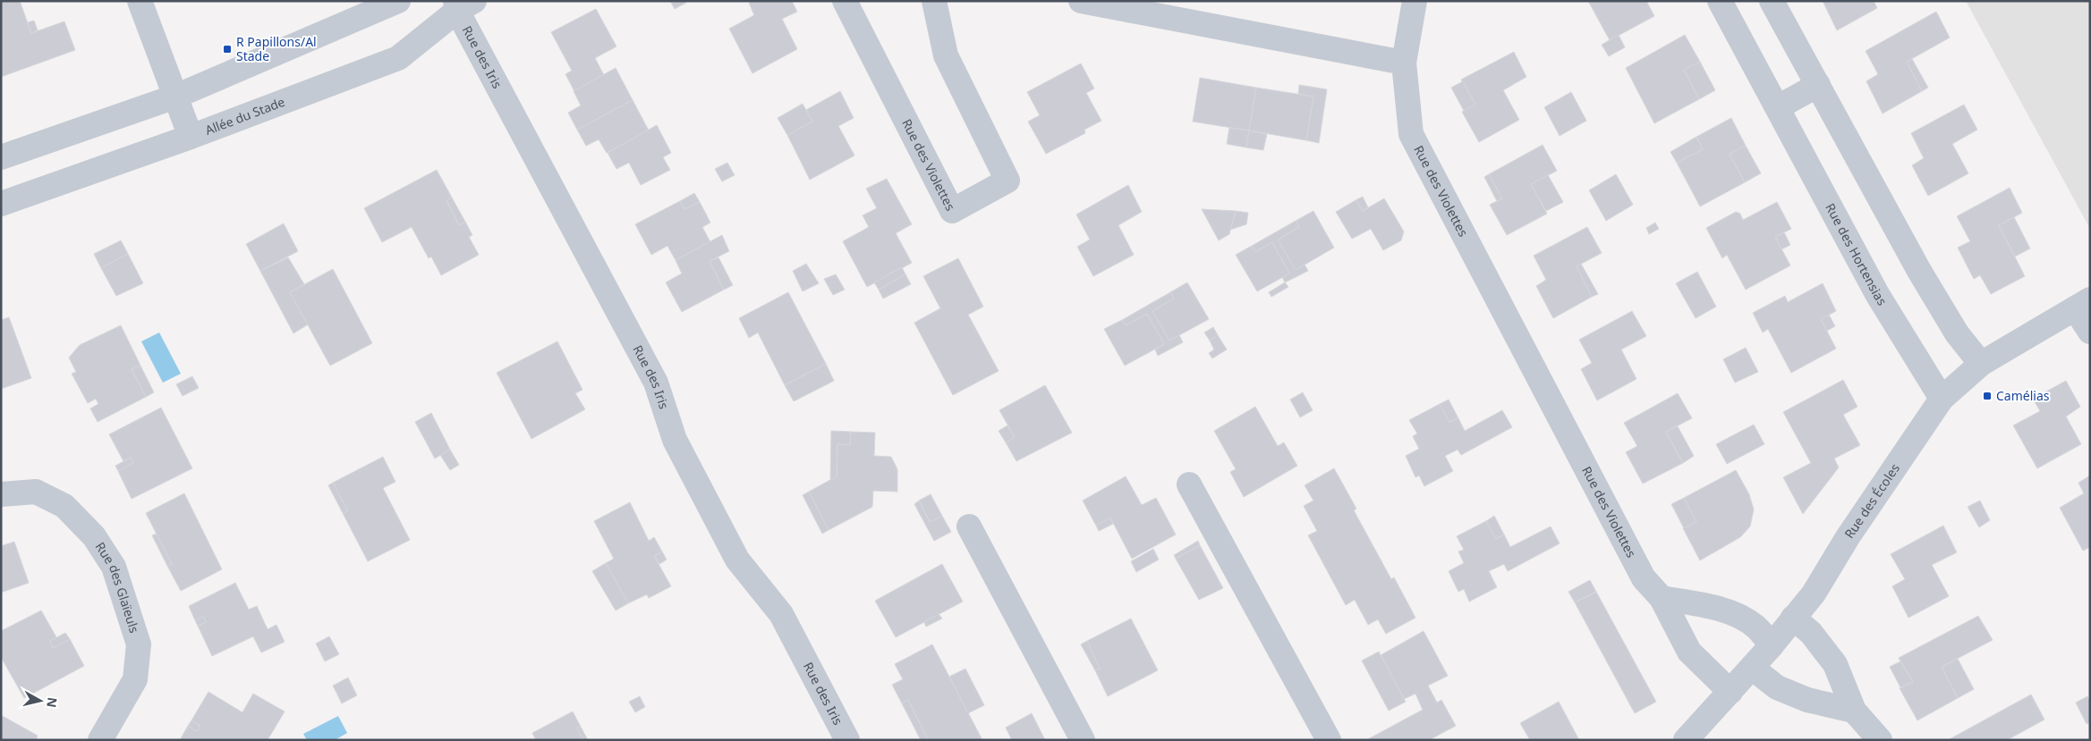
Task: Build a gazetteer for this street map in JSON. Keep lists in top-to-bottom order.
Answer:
{
  "streets": {
    "street": [
      "Rue des Iris",
      "Allée du Stade",
      "Rue des Violettes",
      "Rue des Hortensias",
      "Rue des Écoles",
      "Rue des Glaïeuls"
    ]
  },
  "crossings": [
    ["Rue des Iris", "Allée du Stade"],
    ["Rue des Violettes", "Rue des Écoles"],
    ["Rue des Hortensias", "Rue des Écoles"]
  ],
  "places": {
    "transit": ["R Papillons/Al Stade", "Camélias"]
  },
  "north": "right"
}
